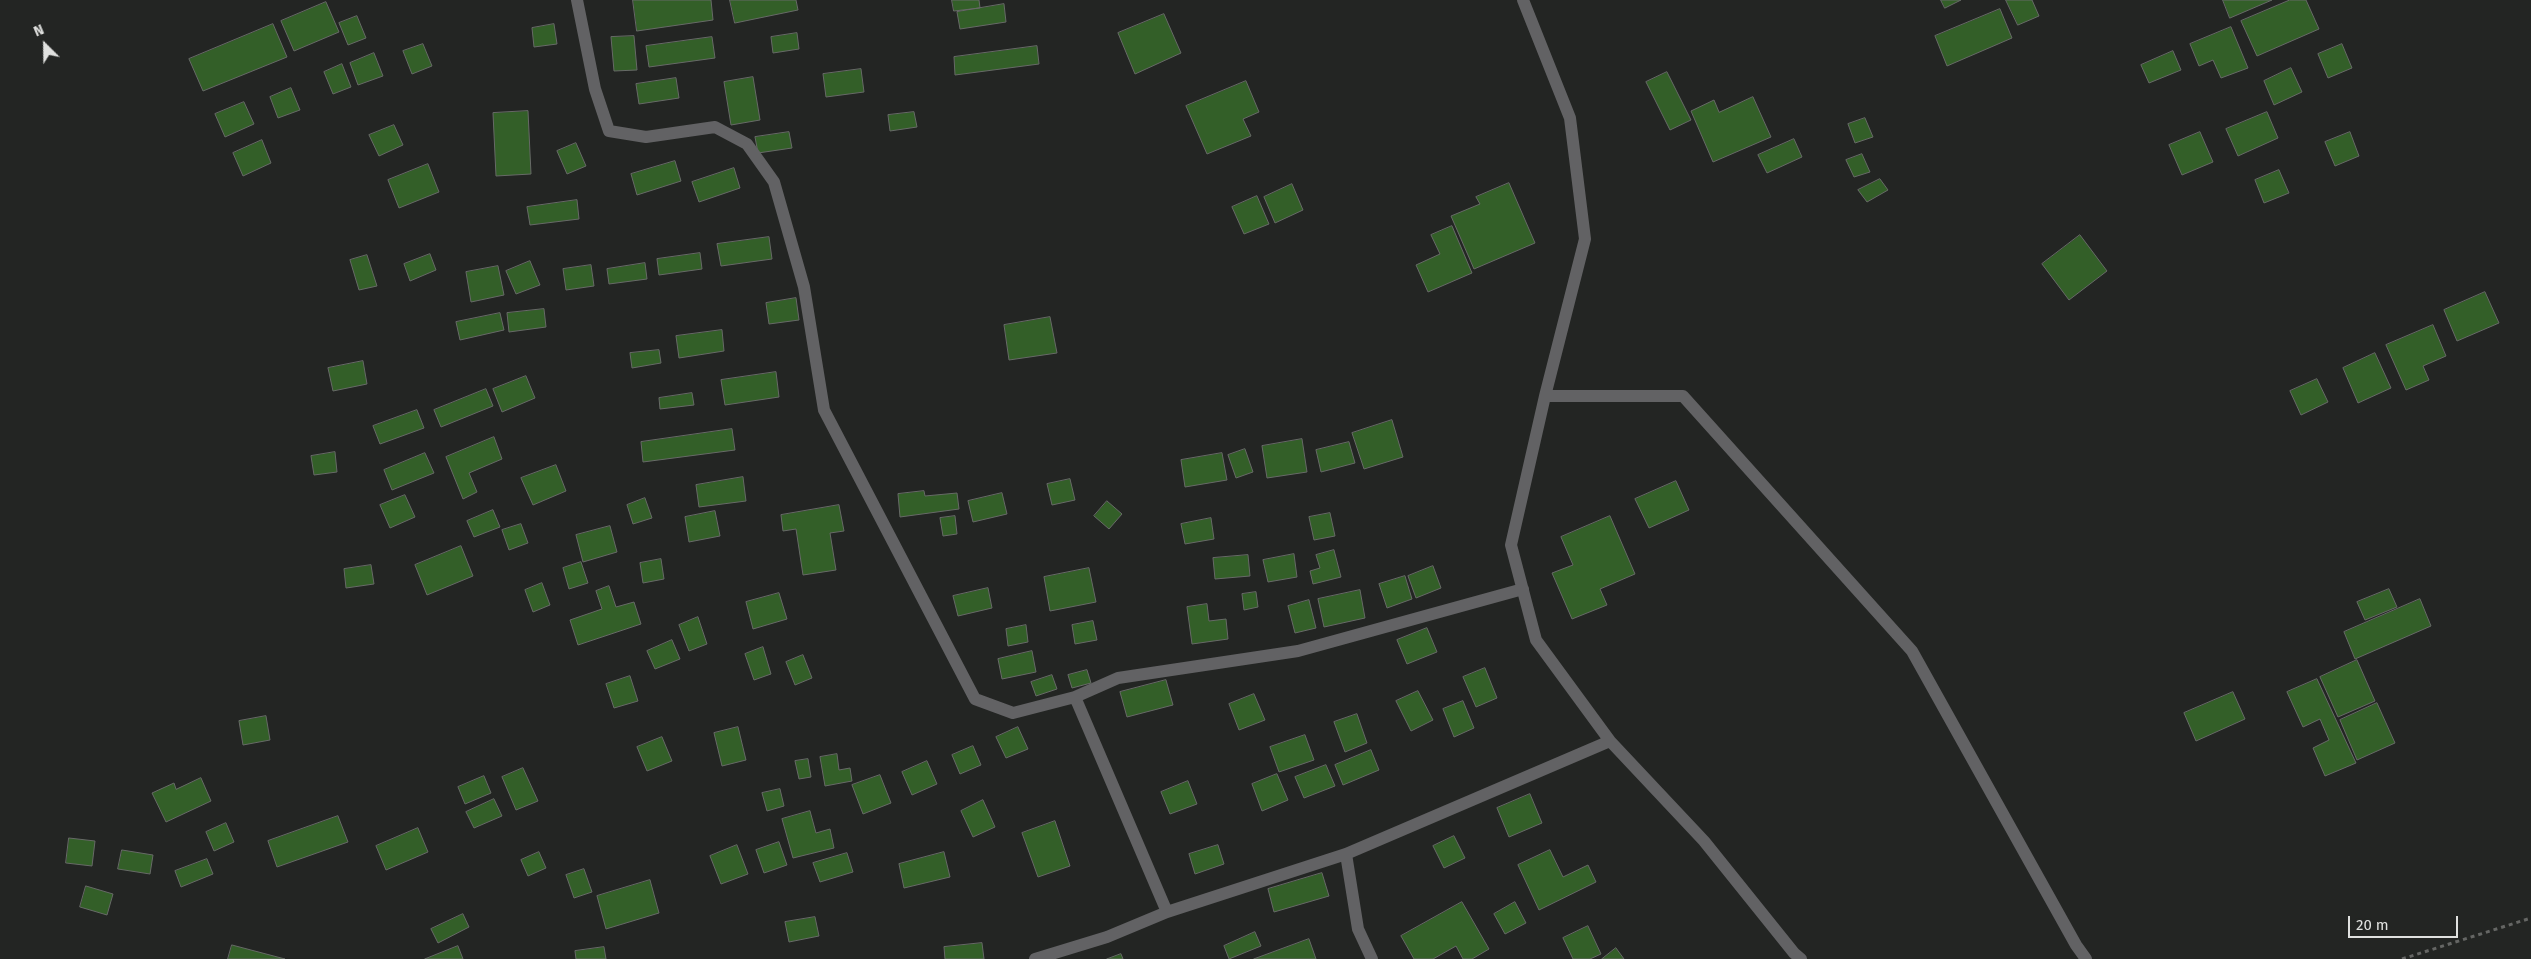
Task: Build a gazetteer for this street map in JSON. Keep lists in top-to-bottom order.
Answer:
{
  "scale_bar": "20 m",
  "north": "top left"
}
